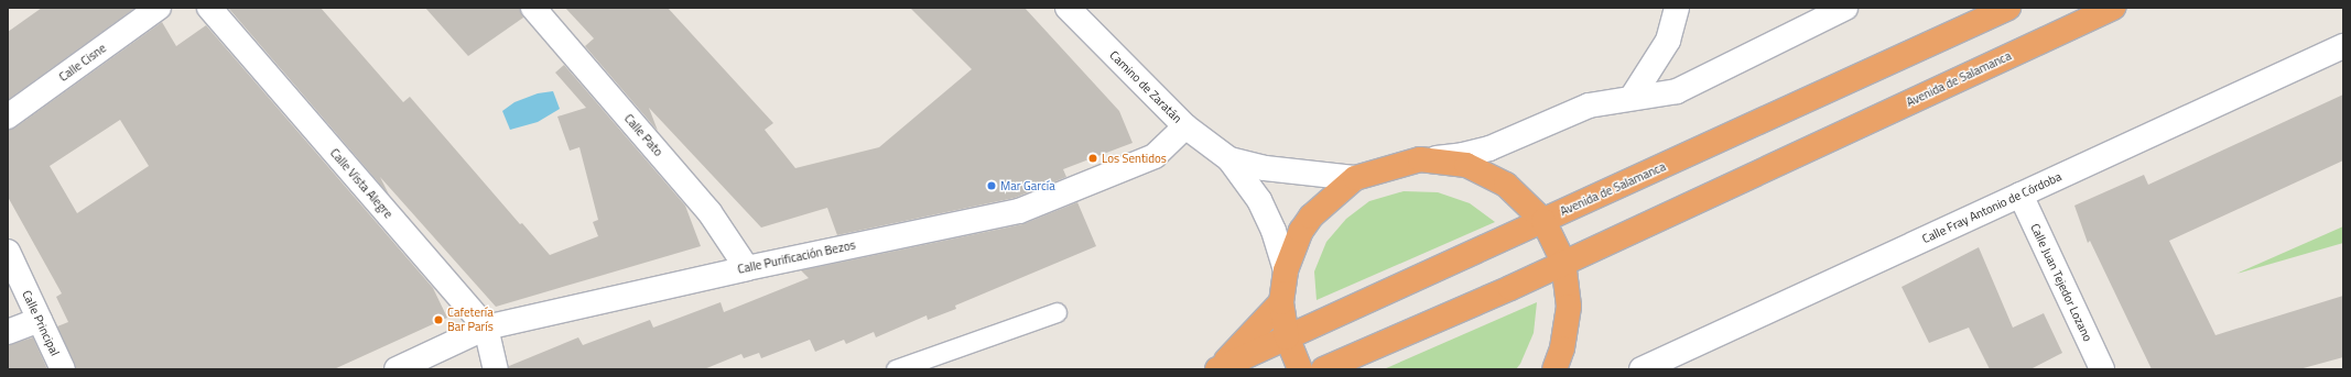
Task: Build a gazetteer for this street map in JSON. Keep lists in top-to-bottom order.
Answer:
{
  "streets": {
    "highway": ["Avenida de Salamanca"],
    "street": [
      "Calle Cisne",
      "Camino de Zaratán",
      "Calle Pato",
      "Calle Vista Alegre",
      "Calle Fray Antonio de Córdoba",
      "Calle Purificación Bezos",
      "Calle Juan Tejedor Lozano",
      "Calle Principal"
    ]
  },
  "crossings": [
    ["Camino de Zaratán", "Calle Purificación Bezos"],
    ["Calle Pato", "Calle Purificación Bezos"],
    ["Calle Vista Alegre", "Calle Purificación Bezos"],
    ["Calle Fray Antonio de Córdoba", "Calle Juan Tejedor Lozano"]
  ],
  "places": ["Los Sentidos", "Mar García", "Cafetería Bar París"]
}
